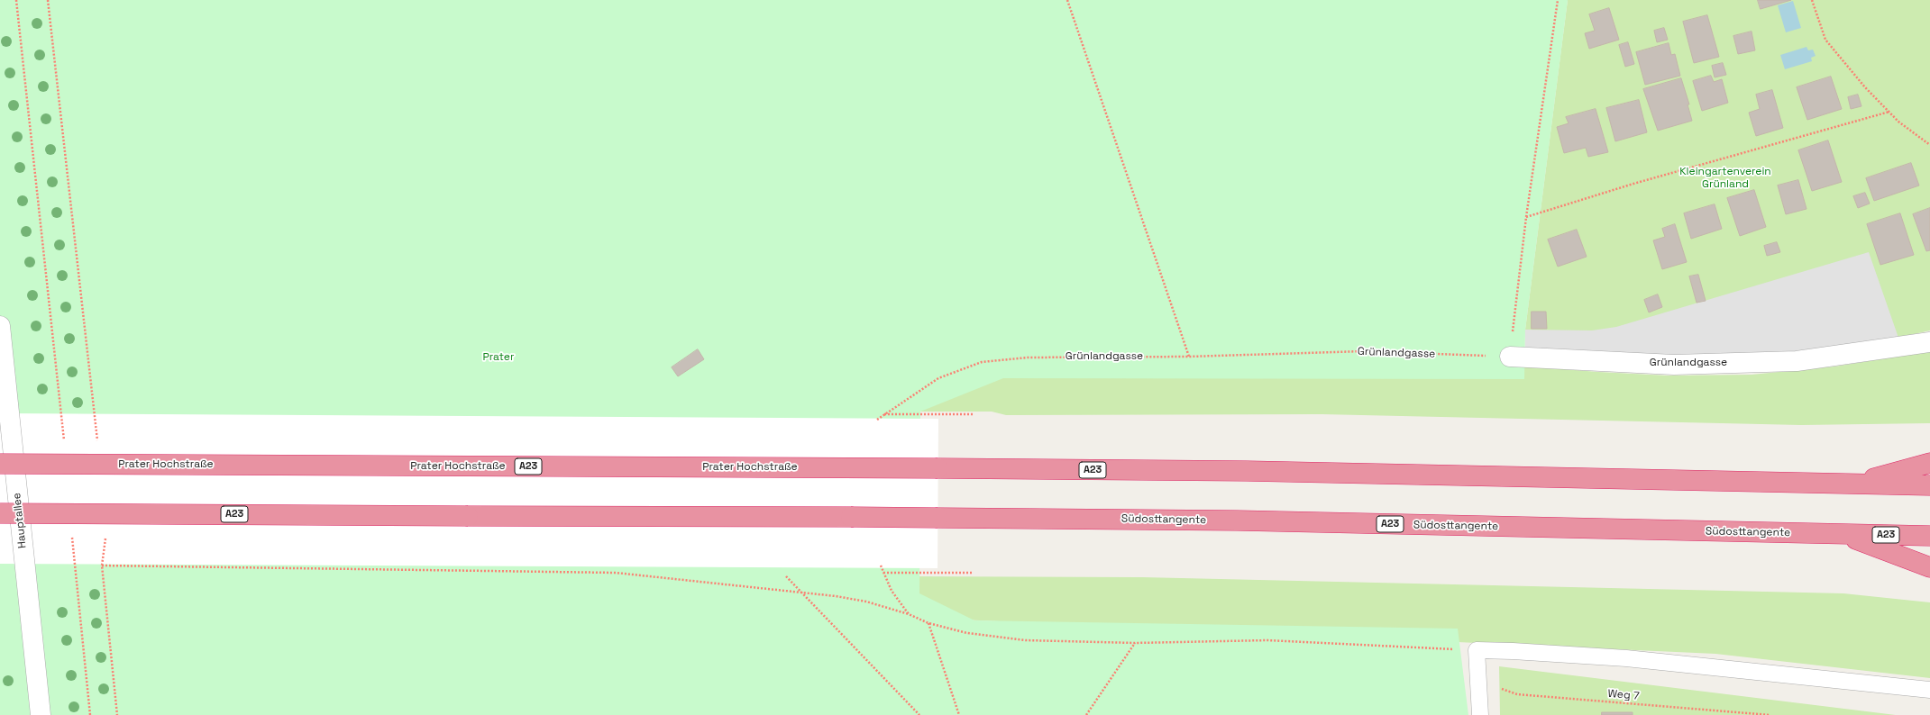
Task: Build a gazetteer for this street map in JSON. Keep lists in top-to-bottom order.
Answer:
{
  "streets": {
    "highway": ["Prater Hochstraße", "A23", "Südosttangente"],
    "street": ["Grünlandgasse", "Hauptallee"],
    "path": ["Weg 7"]
  },
  "crossings": [
    ["Prater Hochstraße", "A23"]
  ],
  "parks": ["Kleingartenverein Grünland", "Prater"]
}
